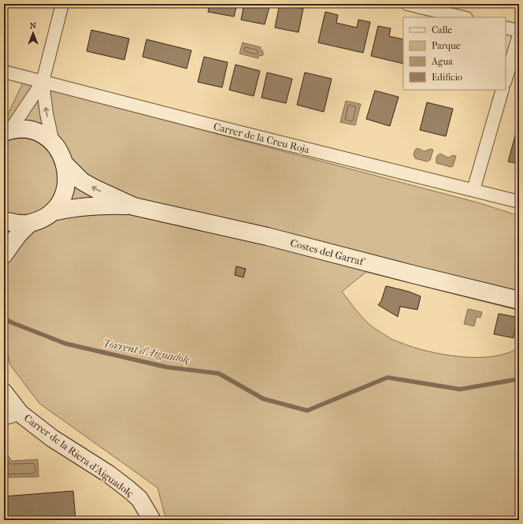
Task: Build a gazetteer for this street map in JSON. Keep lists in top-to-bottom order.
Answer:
{
  "streets": {
    "main road": ["Costes del Garraf", "Carrer de la Riera d'Aiguadolç"],
    "street": ["Carrer de la Creu Roja"]
  },
  "water": ["Torrent d'Aiguadolç"],
  "legend": [
    "Calle",
    "Parque",
    "Agua",
    "Edificio"
  ],
  "north": "top"
}
